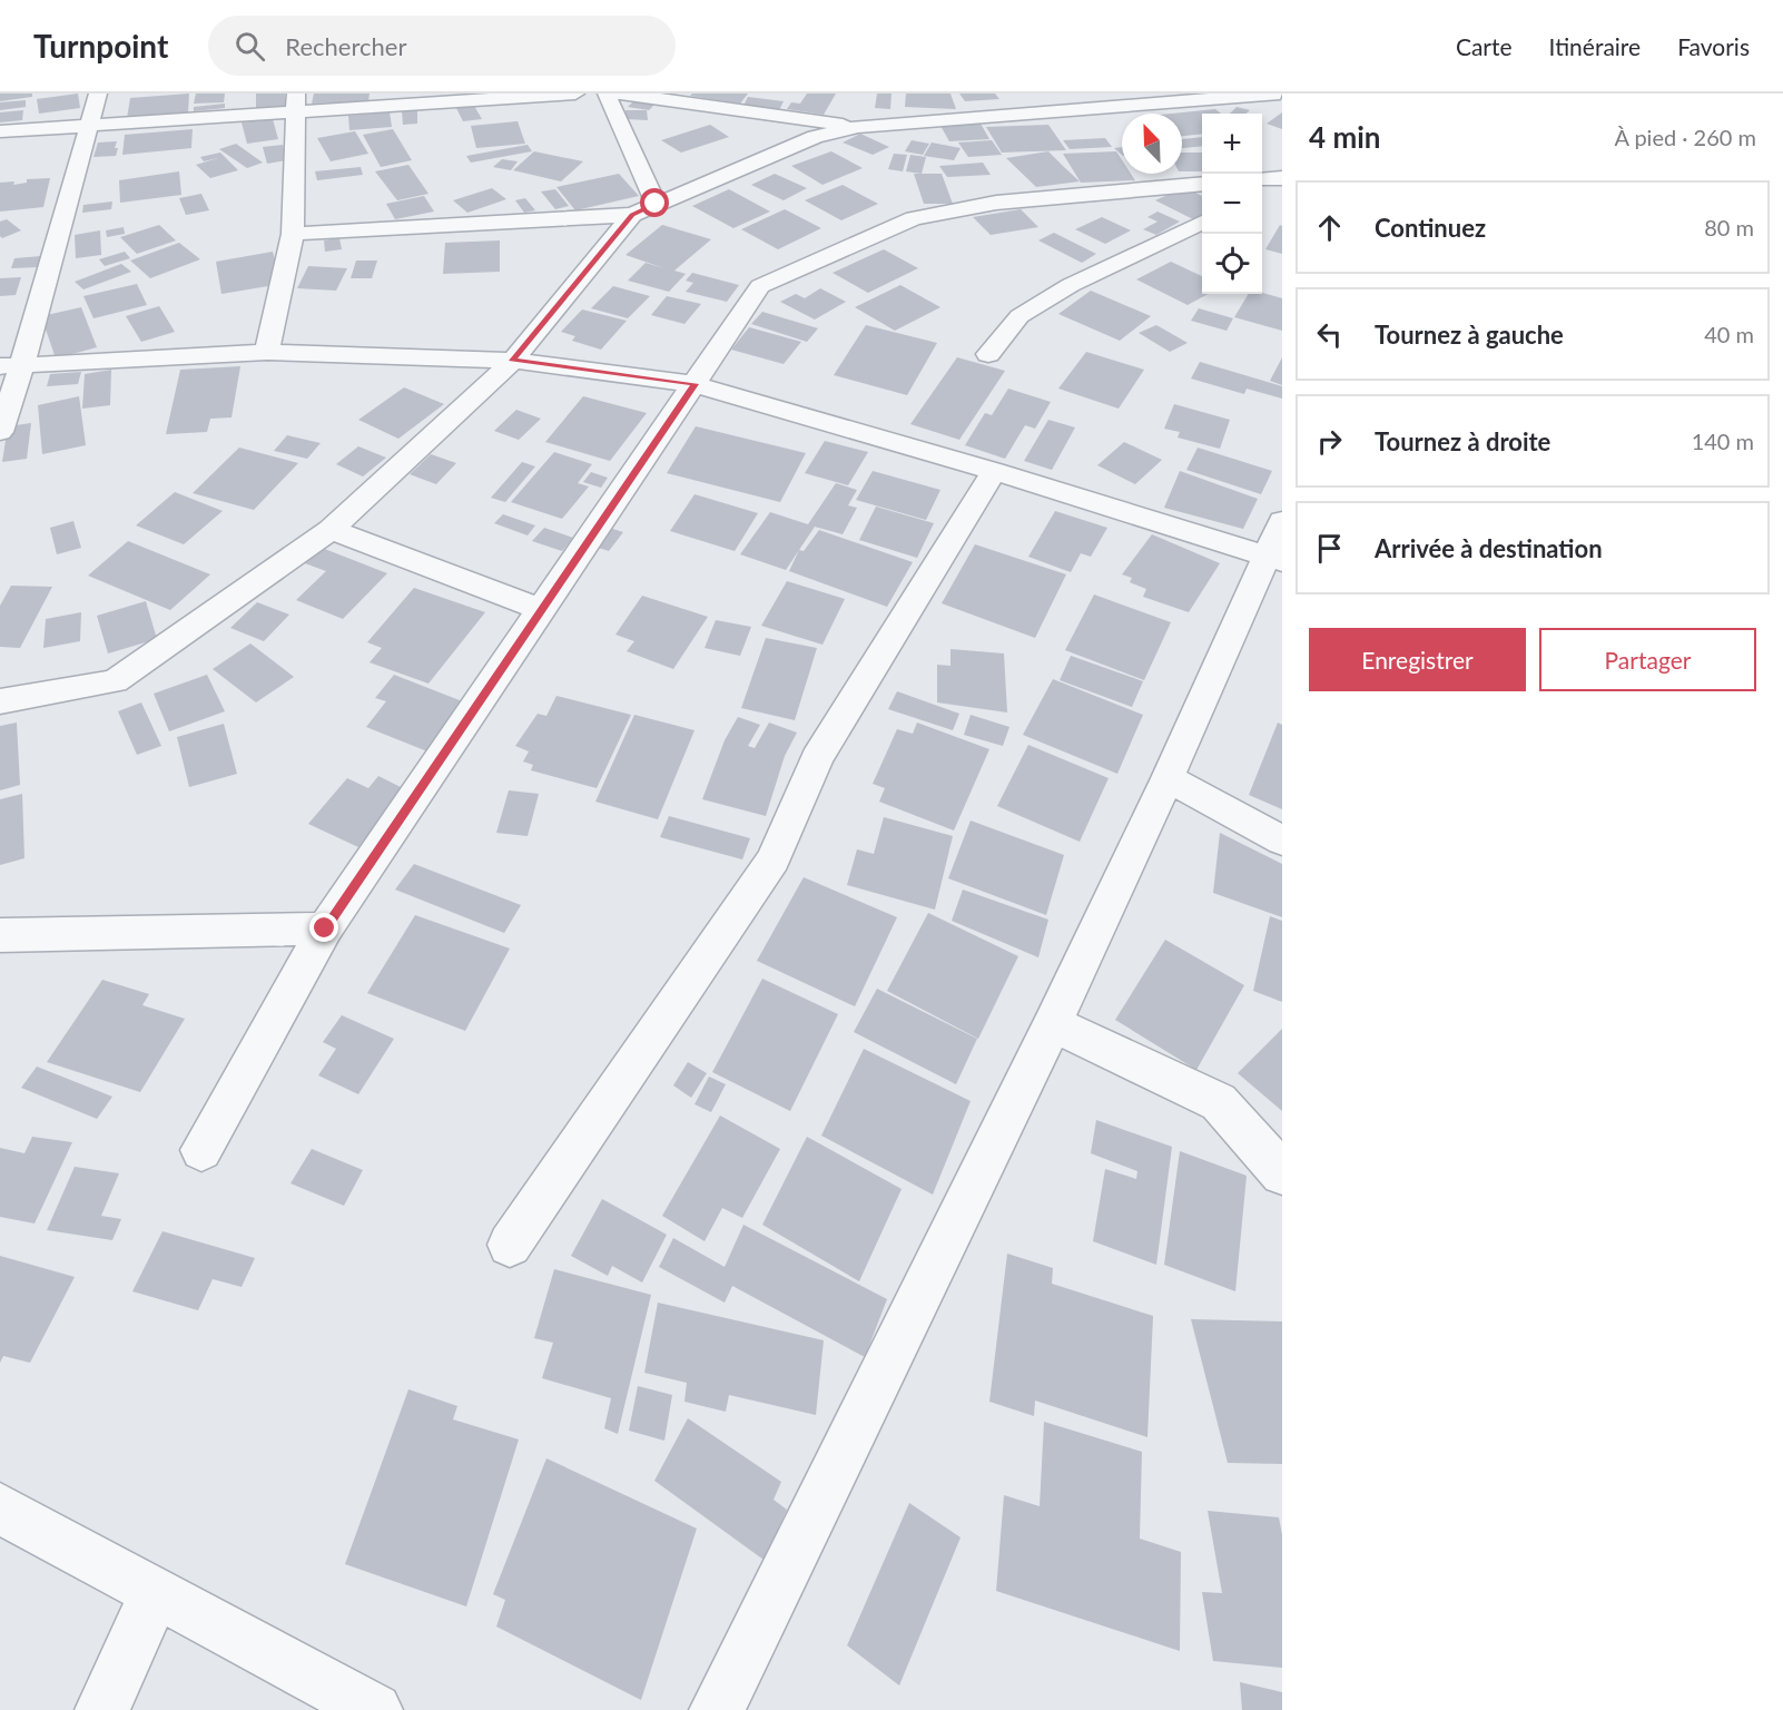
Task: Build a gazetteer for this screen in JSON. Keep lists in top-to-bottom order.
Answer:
{
  "north": "top left",
  "page": {
    "header": "Turnpoint",
    "search": "Rechercher",
    "nav": ["Carte", "Itinéraire", "Favoris"],
    "heading": ["4 min", "À pied · 260 m"],
    "map_buttons": ["+", "−"],
    "list": [
      ["Continuez", "80 m"],
      ["Tournez à gauche", "40 m"],
      ["Tournez à droite", "140 m"],
      "Arrivée à destination"
    ],
    "buttons": ["Enregistrer", "Partager"]
  }
}
